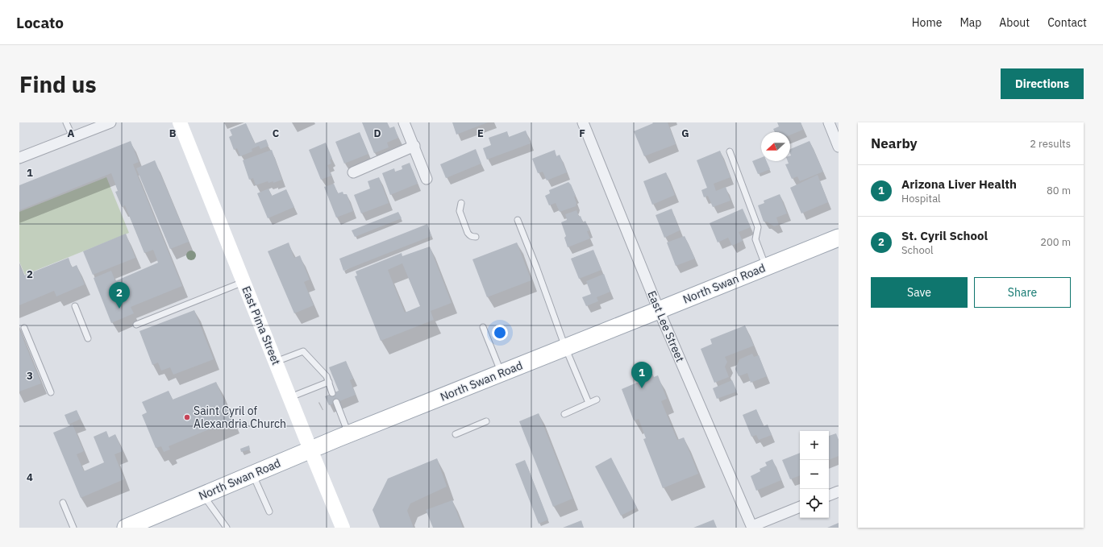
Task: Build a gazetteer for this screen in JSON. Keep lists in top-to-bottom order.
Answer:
{
  "streets": {
    "main road": ["North Swan Road"],
    "street": ["East Pima Street", "East Lee Street"]
  },
  "crossings": [
    ["North Swan Road", "East Pima Street"],
    ["North Swan Road", "East Lee Street"]
  ],
  "places": ["Saint Cyril of Alexandria Church"],
  "north": "left",
  "page": {
    "header": "Locato",
    "nav": [
      "Home",
      "Map",
      "About",
      "Contact"
    ],
    "buttons": [
      "Directions",
      ["Save", "Share"]
    ],
    "title": "Find us",
    "heading": ["Nearby", "2 results"],
    "list": [
      {
        "mark": "1",
        "name": "Arizona Liver Health",
        "note": "Hospital",
        "value": "80 m"
      },
      {
        "mark": "2",
        "name": "St. Cyril School",
        "note": "School",
        "value": "200 m"
      }
    ],
    "pins": ["2", "1"],
    "map_buttons": ["+", "−"]
  },
  "grid": {
    "columns": [
      "A",
      "B",
      "C",
      "D",
      "E",
      "F",
      "G"
    ],
    "rows": [
      "1",
      "2",
      "3",
      "4"
    ]
  }
}
